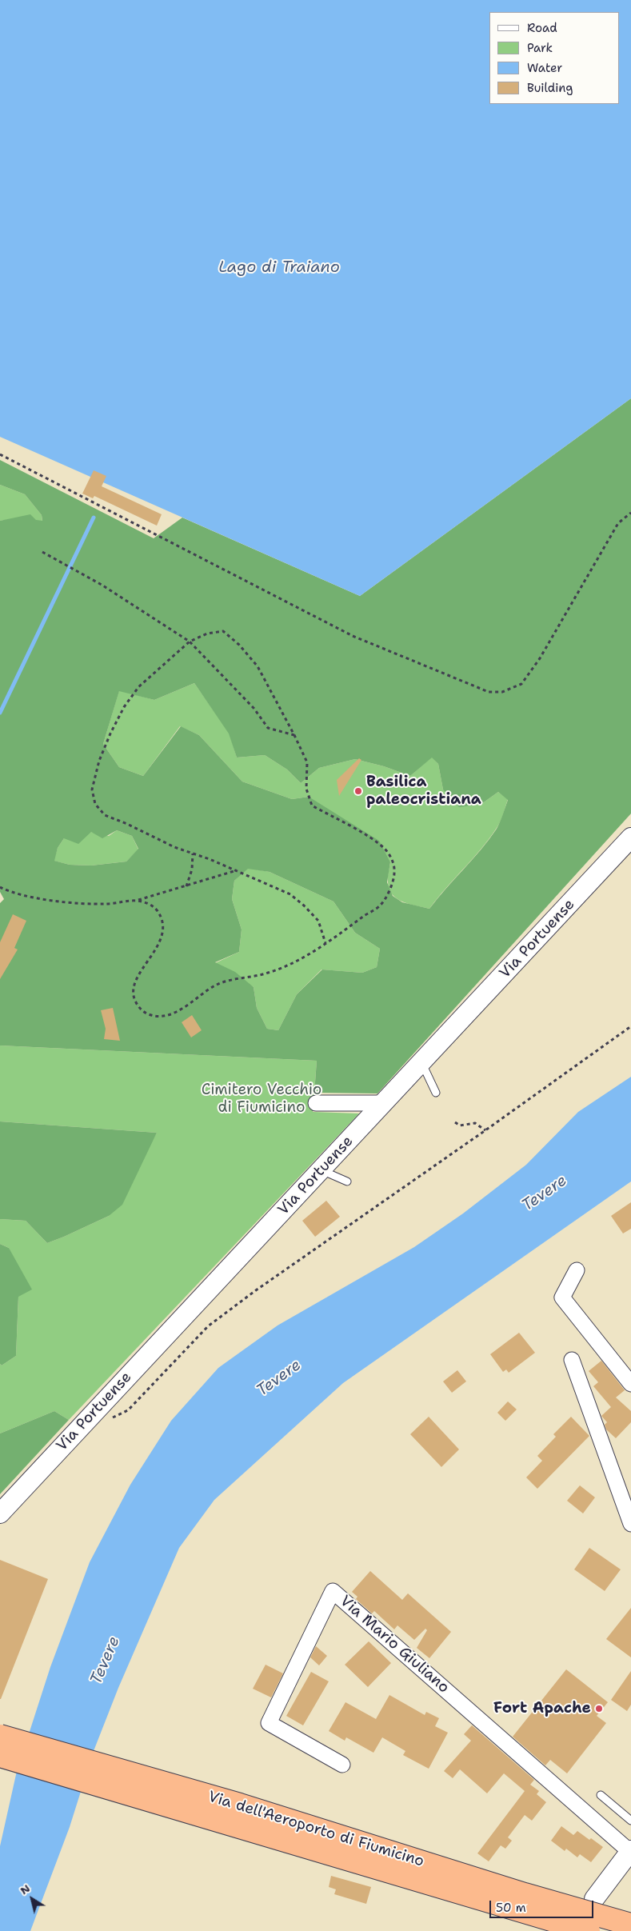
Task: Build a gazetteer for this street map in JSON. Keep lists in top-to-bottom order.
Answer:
{
  "streets": {
    "main road": ["Via dell'Aeroporto di Fiumicino"],
    "street": ["Via Portuense", "Via Mario Giuliano"]
  },
  "water": ["Lago di Traiano", "Tevere"],
  "parks": ["Cimitero Vecchio di Fiumicino"],
  "places": ["Basilica paleocristiana", "Fort Apache"],
  "legend": [
    "Road",
    "Park",
    "Water",
    "Building"
  ],
  "scale_bar": "50 m",
  "north": "top left"
}
